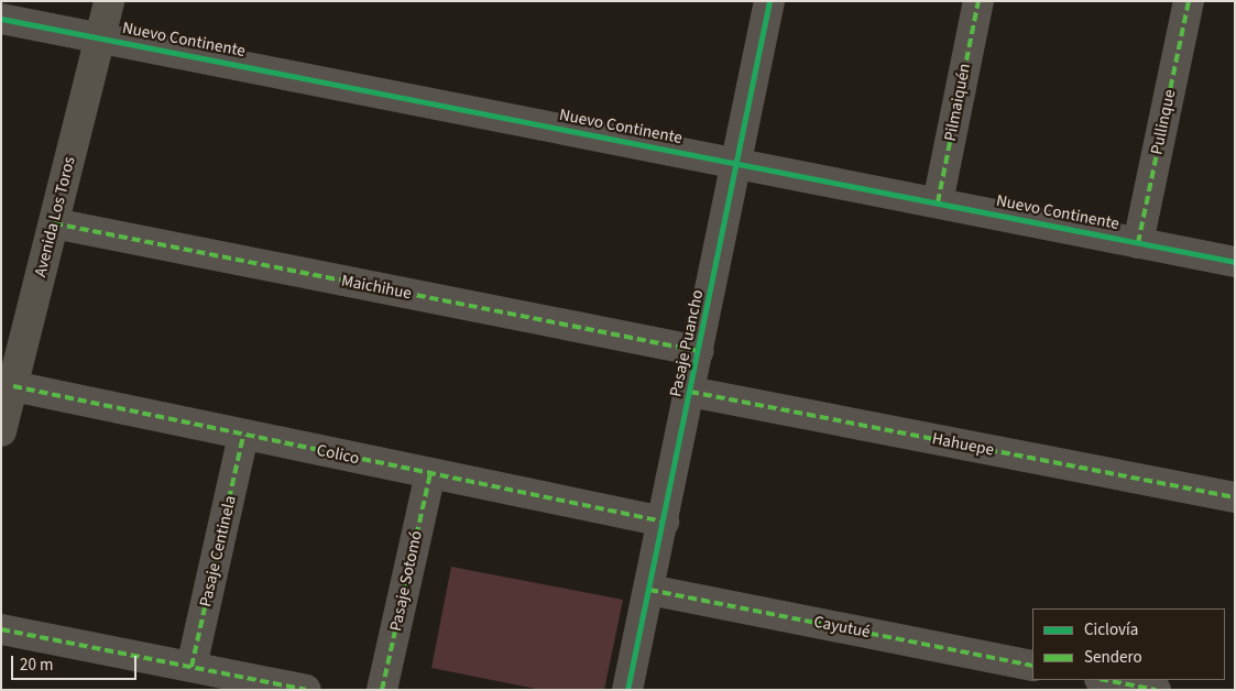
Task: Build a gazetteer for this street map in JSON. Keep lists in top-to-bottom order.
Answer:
{
  "streets": {
    "main road": ["Avenida Los Toros"],
    "street": [
      "Nuevo Continente",
      "Pilmaiquén",
      "Pullinque",
      "Maichihue",
      "Pasaje Puancho",
      "Hahuepe",
      "Colico",
      "Pasaje Centinela",
      "Pasaje Sotomó",
      "Cayutué"
    ]
  },
  "crossings": [
    ["Nuevo Continente", "Pilmaiquén"],
    ["Nuevo Continente", "Pullinque"],
    ["Nuevo Continente", "Avenida Los Toros"],
    ["Nuevo Continente", "Pasaje Puancho"],
    ["Avenida Los Toros", "Maichihue"],
    ["Avenida Los Toros", "Colico"],
    ["Maichihue", "Pasaje Puancho"],
    ["Pasaje Puancho", "Hahuepe"],
    ["Pasaje Puancho", "Colico"],
    ["Pasaje Puancho", "Cayutué"],
    ["Colico", "Pasaje Centinela"],
    ["Colico", "Pasaje Sotomó"]
  ],
  "legend": ["Ciclovía", "Sendero"],
  "scale_bar": "20 m"
}
